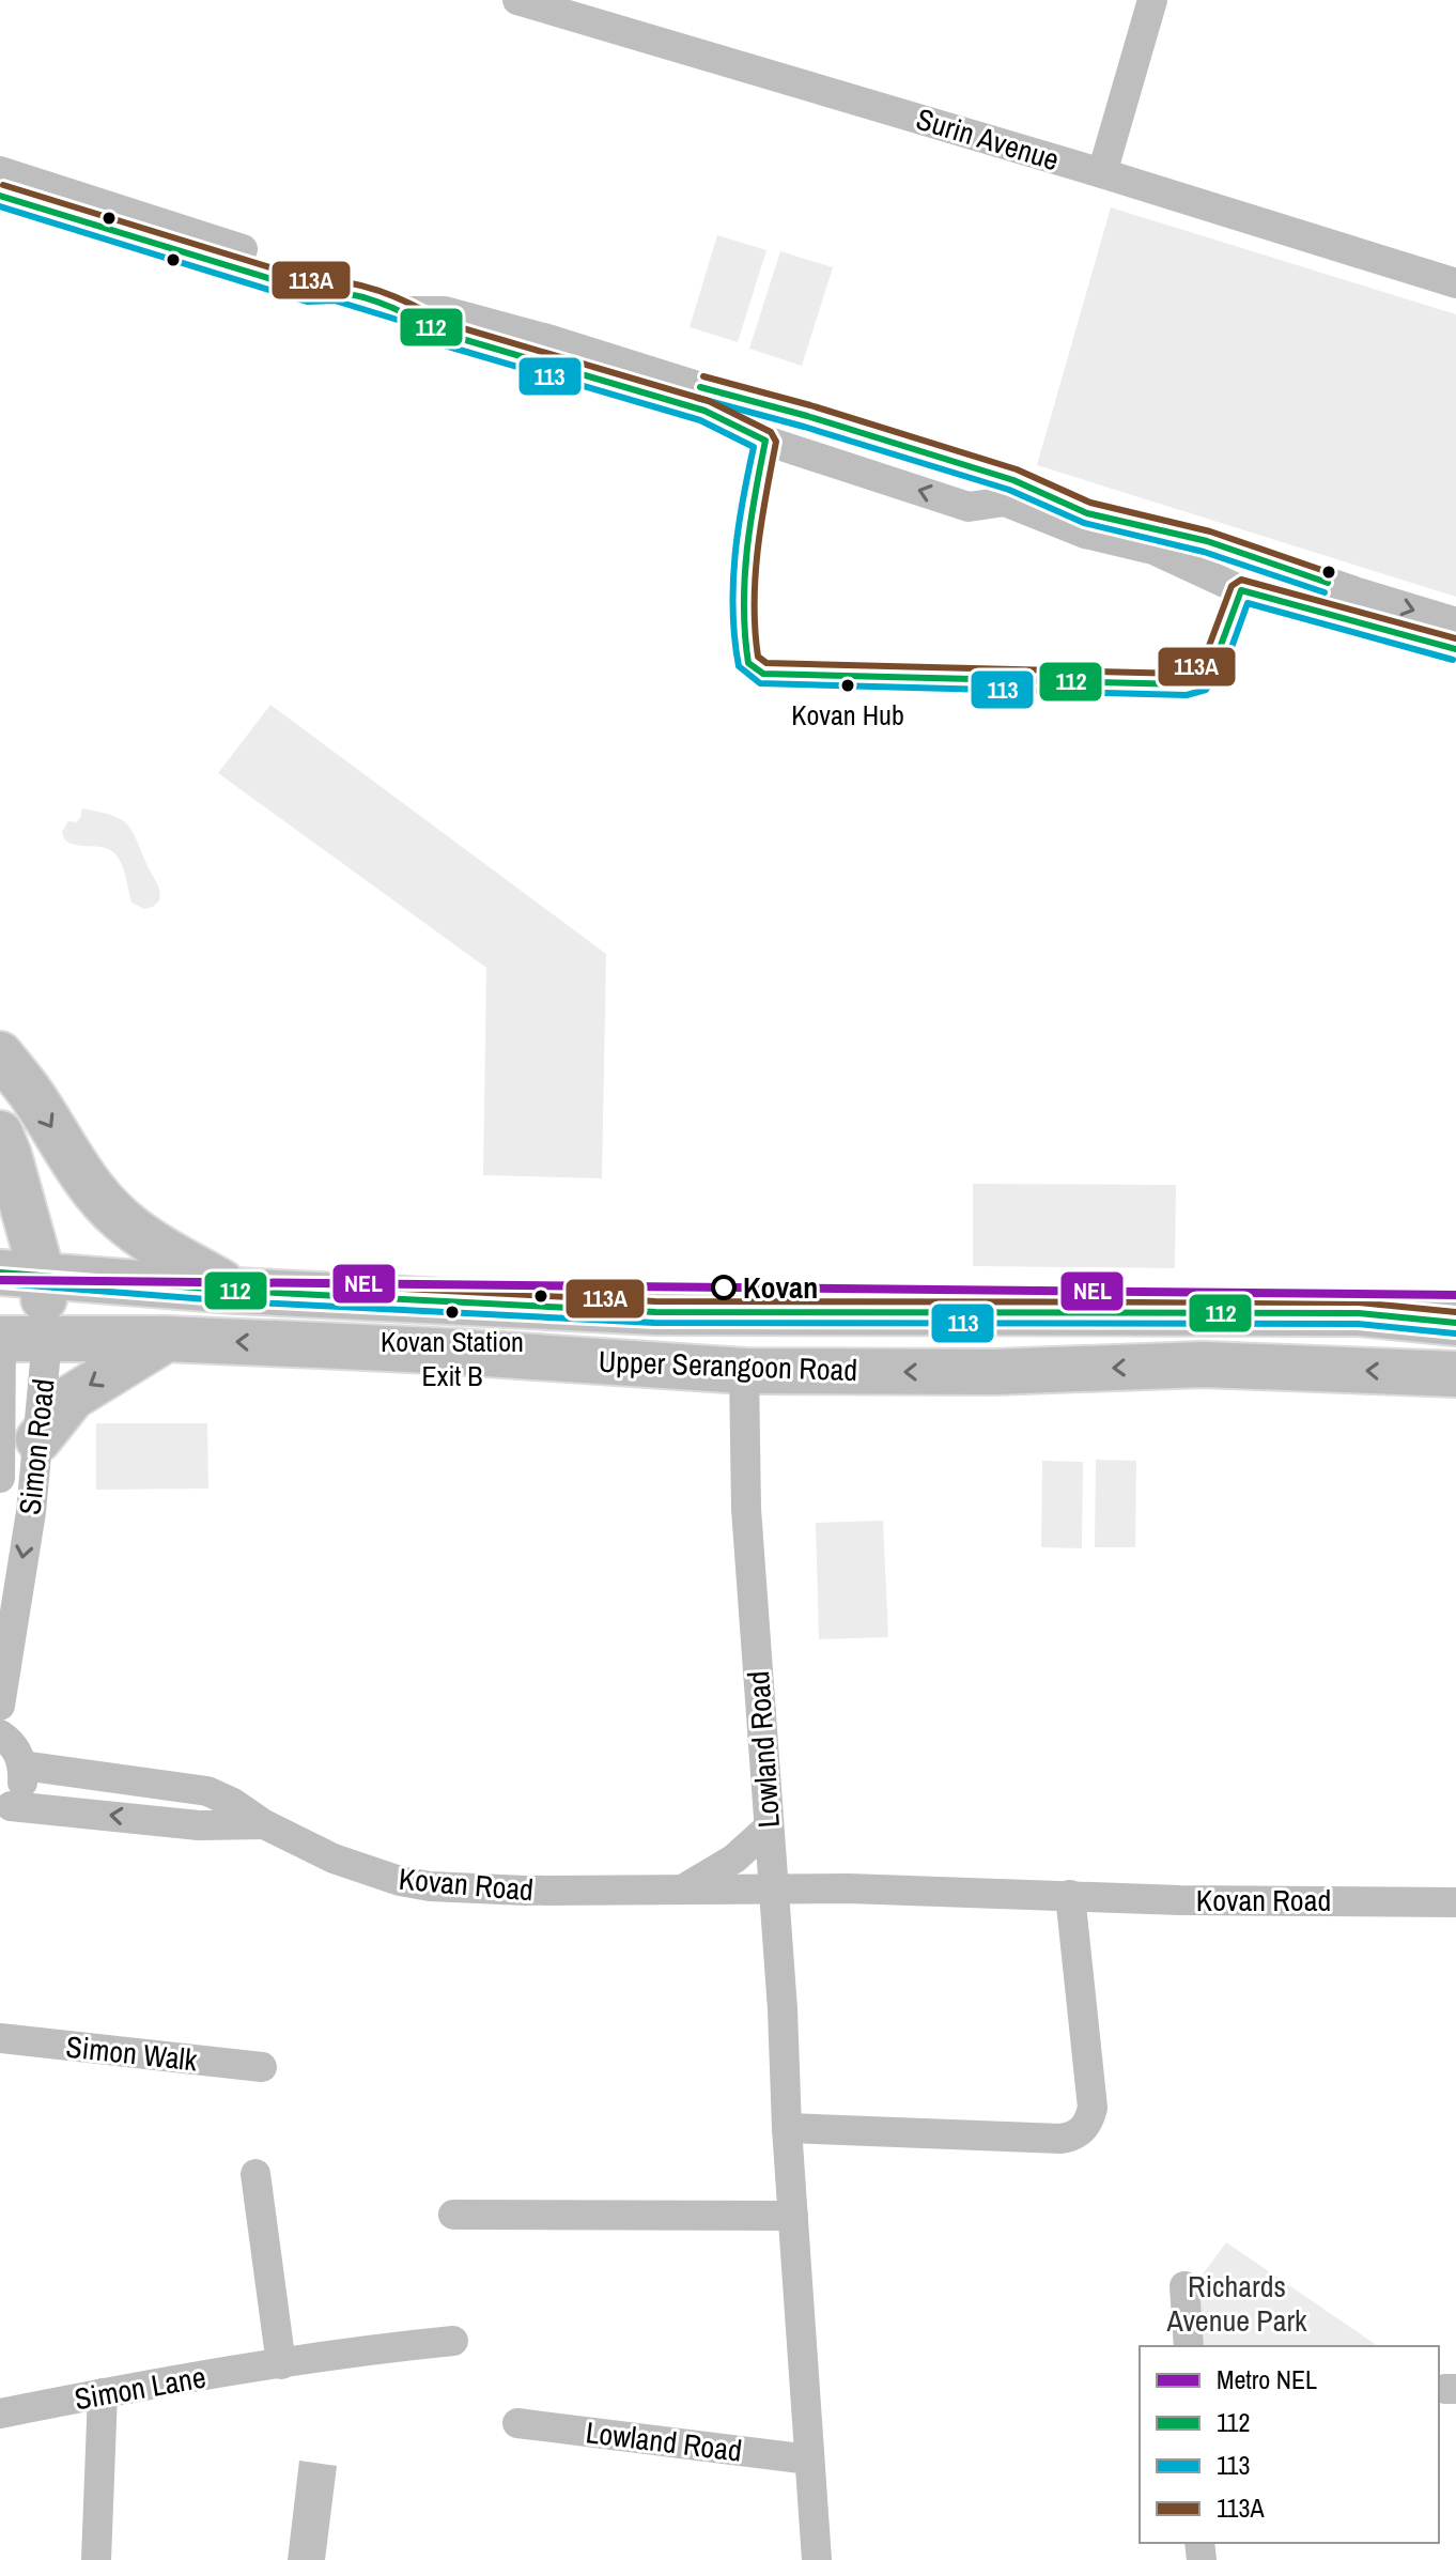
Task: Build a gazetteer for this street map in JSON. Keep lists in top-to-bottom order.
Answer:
{
  "streets": {
    "main road": ["Upper Serangoon Road"],
    "street": [
      "Surin Avenue",
      "Simon Road",
      "Lowland Road",
      "Kovan Road",
      "Simon Walk",
      "Simon Lane"
    ]
  },
  "crossings": [
    ["Upper Serangoon Road", "Simon Road"],
    ["Upper Serangoon Road", "Lowland Road"],
    ["Lowland Road", "Kovan Road"]
  ],
  "one_way": ["Simon Road"],
  "parks": ["Richards Avenue Park"],
  "places": ["Kovan Hub", "Kovan", "Kovan Station Exit B"],
  "lines": [
    "transit line 113A",
    "transit line 112",
    "transit line 113",
    "metro line NEL"
  ],
  "legend": [
    "Metro NEL",
    "112",
    "113",
    "113A"
  ]
}
